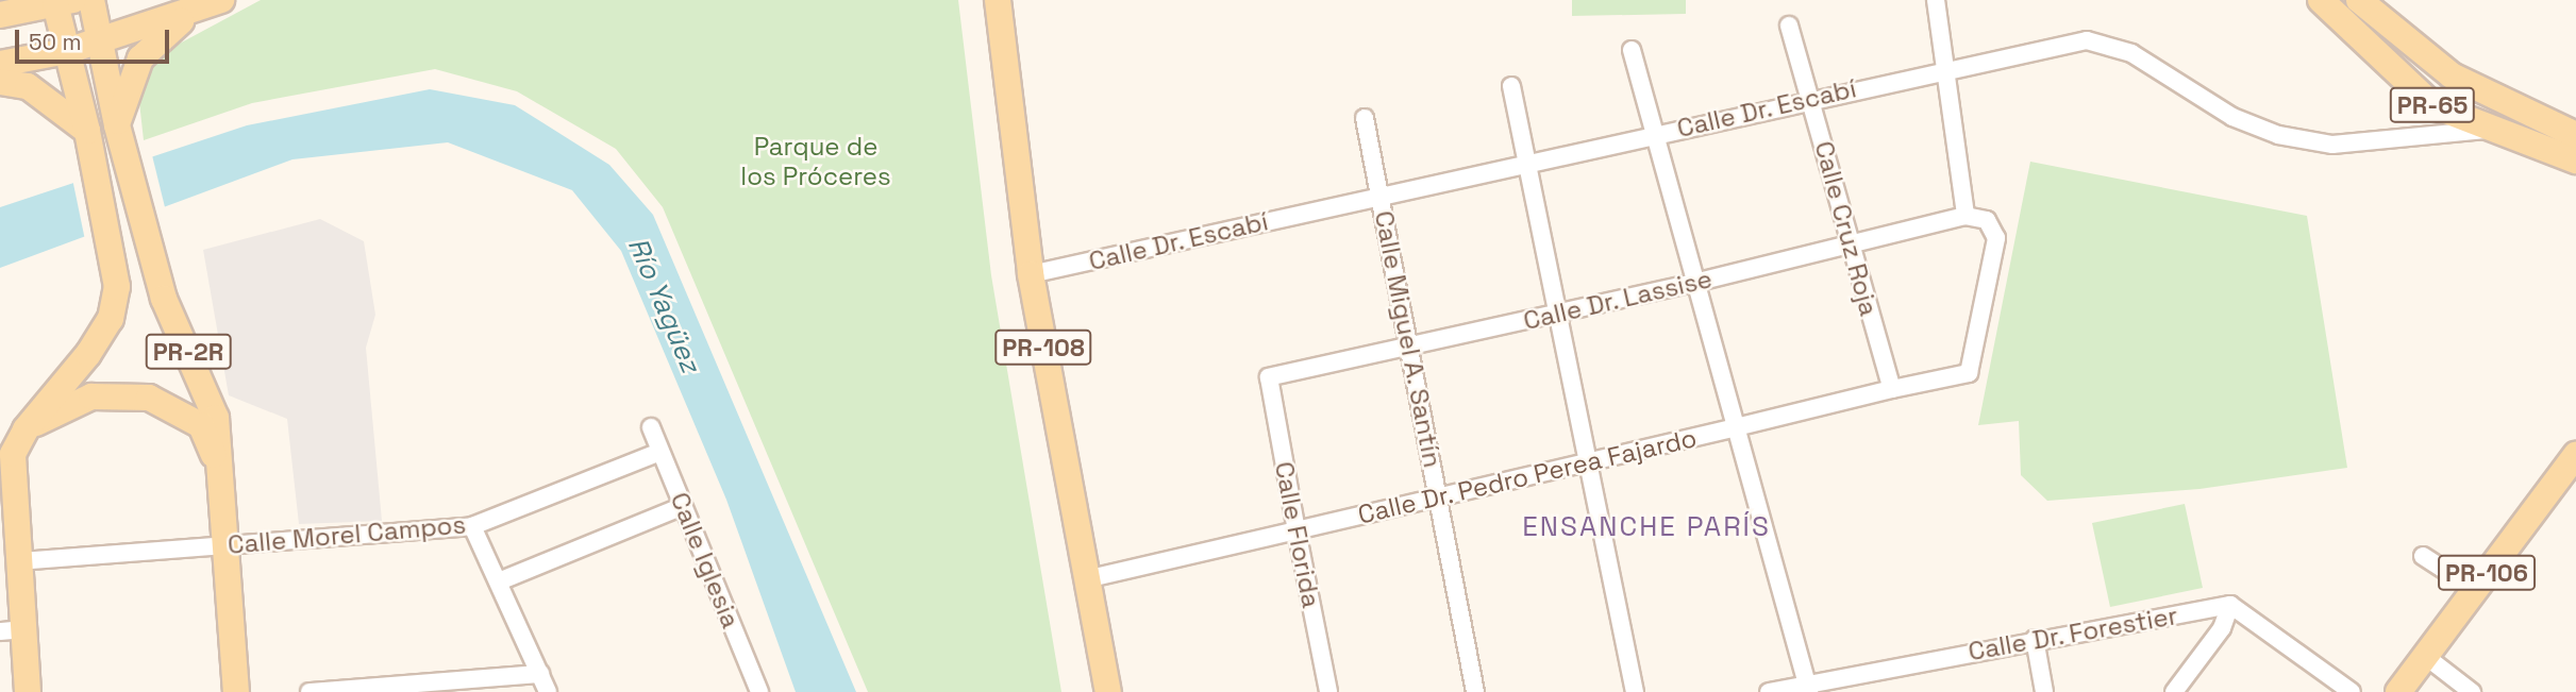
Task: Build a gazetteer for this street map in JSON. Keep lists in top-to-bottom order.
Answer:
{
  "streets": {
    "main road": [
      "PR-65",
      "PR-108",
      "PR-2R",
      "PR-106"
    ],
    "street": [
      "Calle Dr. Escabí",
      "Calle Cruz Roja",
      "Calle Dr. Lassise",
      "Calle Miguel A. Santín",
      "Calle Dr. Pedro Perea Fajardo",
      "Calle Morel Campos",
      "Calle Florida",
      "Calle Iglesia",
      "Calle Dr. Forestier"
    ]
  },
  "crossings": [
    ["PR-65", "Calle Dr. Escabí"],
    ["Calle Dr. Escabí", "Calle Cruz Roja"],
    ["Calle Dr. Escabí", "Calle Miguel A. Santín"],
    ["Calle Dr. Escabí", "PR-108"],
    ["Calle Cruz Roja", "Calle Dr. Lassise"],
    ["Calle Cruz Roja", "Calle Dr. Pedro Perea Fajardo"],
    ["Calle Dr. Lassise", "Calle Miguel A. Santín"],
    ["Calle Dr. Lassise", "Calle Dr. Pedro Perea Fajardo"],
    ["Calle Dr. Lassise", "Calle Florida"],
    ["Calle Miguel A. Santín", "Calle Dr. Pedro Perea Fajardo"],
    ["PR-108", "Calle Dr. Pedro Perea Fajardo"],
    ["PR-2R", "Calle Morel Campos"],
    ["Calle Dr. Pedro Perea Fajardo", "Calle Florida"],
    ["Calle Morel Campos", "Calle Iglesia"]
  ],
  "districts": ["ENSANCHE PARÍS"],
  "water": ["Río Yagüez"],
  "parks": ["Parque de los Próceres"],
  "scale_bar": "50 m"
}
